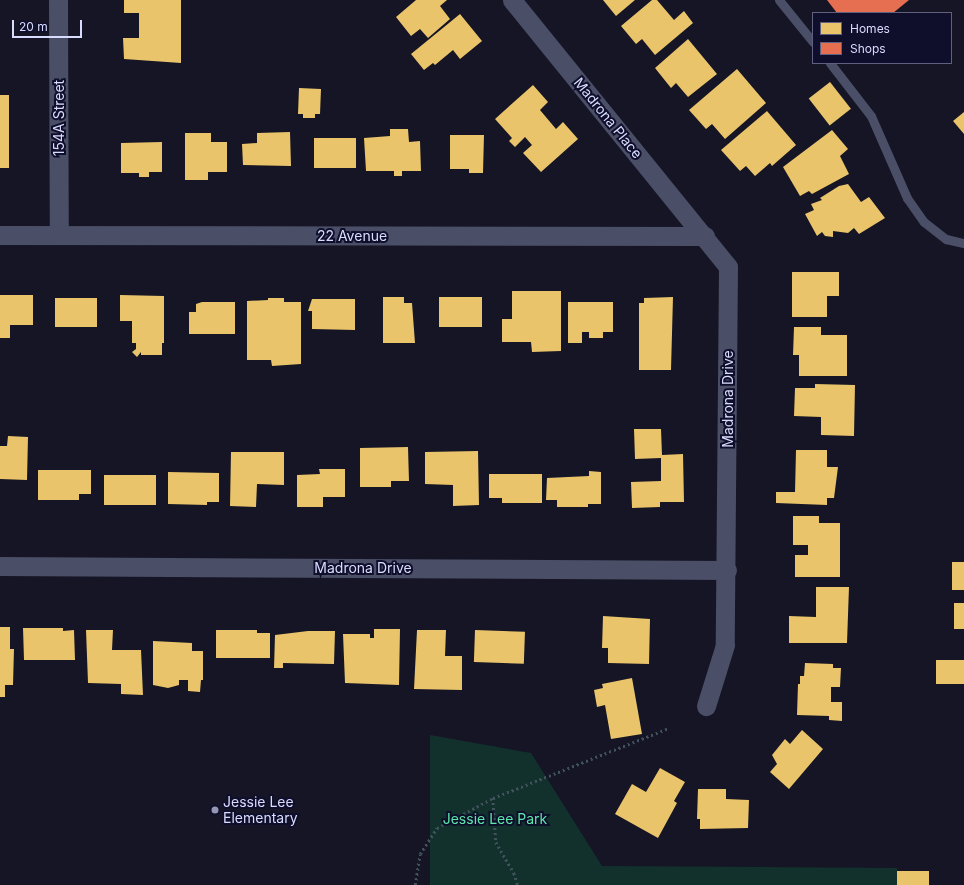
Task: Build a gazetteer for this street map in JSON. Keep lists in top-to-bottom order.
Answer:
{
  "streets": {
    "street": [
      "154A Street",
      "Madrona Place",
      "22 Avenue",
      "Madrona Drive"
    ]
  },
  "crossings": [
    ["154A Street", "22 Avenue"],
    ["Madrona Place", "22 Avenue"],
    ["Madrona Place", "Madrona Drive"],
    ["22 Avenue", "Madrona Drive"]
  ],
  "parks": ["Jessie Lee Park"],
  "places": ["Jessie Lee Elementary"],
  "legend": ["Homes", "Shops"],
  "scale_bar": "20 m"
}
